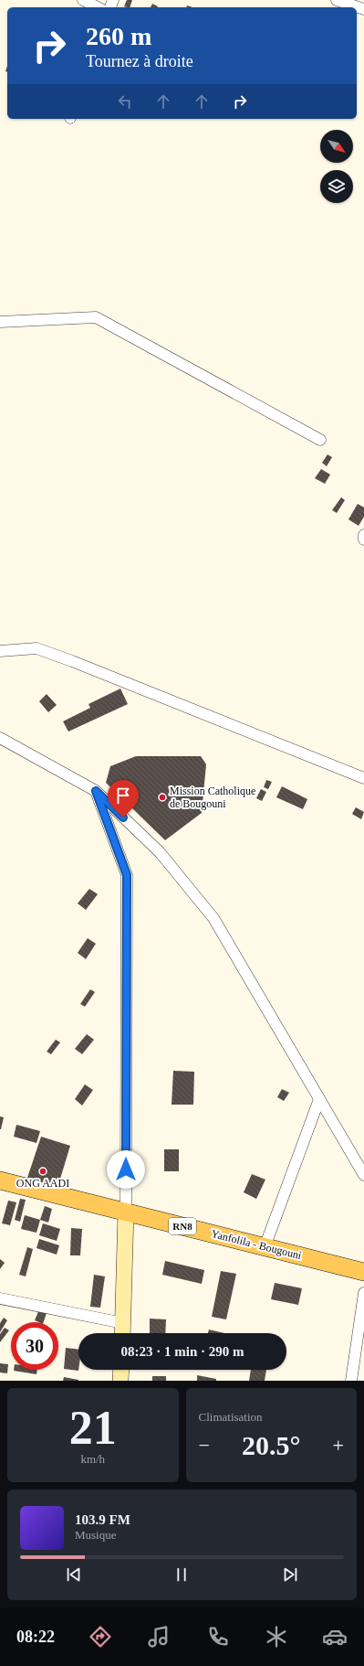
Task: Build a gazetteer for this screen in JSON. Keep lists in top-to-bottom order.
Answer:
{
  "streets": {
    "main road": ["RN8", "Yanfolila - Bougouni"]
  },
  "places": ["Mission Catholique de Bougouni", "ONG AADI"],
  "north": "bottom right",
  "page": {
    "turn": ["260 m", "Tournez à droite"],
    "limit": "30",
    "trip": "08:23 · 1 min · 290 m",
    "tile": [
      ["21", "km/h"],
      "Climatisation"
    ],
    "heat": ["−", "20.5°", "+"],
    "song": ["103.9 FM", "Musique"],
    "tabs": "08:22"
  }
}
